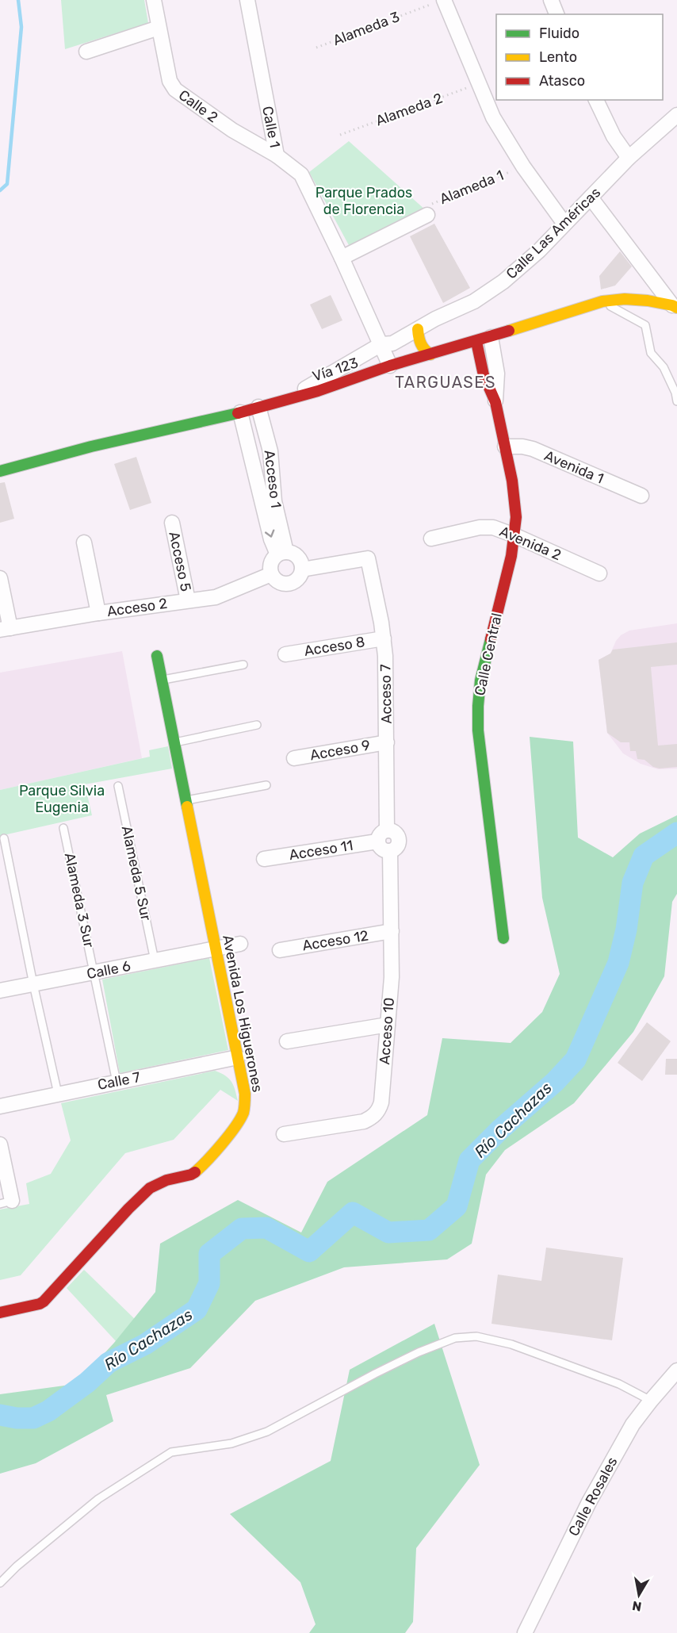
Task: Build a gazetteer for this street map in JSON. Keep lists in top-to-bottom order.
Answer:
{
  "streets": {
    "street": [
      "Calle 2",
      "Calle 1",
      "Calle Las Américas",
      "Vía 123",
      "Avenida 1",
      "Acceso 1",
      "Avenida 2",
      "Acceso 5",
      "Acceso 2",
      "Acceso 8",
      "Calle Central",
      "Acceso 7",
      "Acceso 9",
      "Acceso 11",
      "Acceso 12",
      "Calle 6",
      "Avenida Los Higuerones",
      "Acceso 10",
      "Calle 7",
      "Calle Rosales"
    ],
    "lane": ["Alameda 5 Sur", "Alameda 3 Sur"],
    "path": ["Alameda 3", "Alameda 2", "Alameda 1"]
  },
  "crossings": [
    ["Calle 2", "Calle 1"],
    ["Calle 1", "Calle Las Américas"],
    ["Calle 1", "Vía 123"],
    ["Calle Las Américas", "Vía 123"],
    ["Vía 123", "Acceso 1"],
    ["Vía 123", "Calle Central"],
    ["Avenida 1", "Calle Central"],
    ["Acceso 1", "Acceso 2"],
    ["Acceso 1", "Acceso 7"],
    ["Avenida 2", "Calle Central"],
    ["Acceso 5", "Acceso 2"],
    ["Acceso 2", "Acceso 7"],
    ["Acceso 8", "Acceso 7"],
    ["Acceso 7", "Acceso 9"],
    ["Acceso 7", "Acceso 11"],
    ["Acceso 7", "Acceso 10"],
    ["Acceso 11", "Acceso 10"],
    ["Alameda 5 Sur", "Calle 6"],
    ["Alameda 3 Sur", "Calle 6"],
    ["Alameda 3 Sur", "Calle 7"],
    ["Acceso 12", "Acceso 10"],
    ["Calle 6", "Avenida Los Higuerones"],
    ["Avenida Los Higuerones", "Calle 7"]
  ],
  "districts": ["TARGUASES"],
  "water": ["Río Cachazas"],
  "parks": ["Parque Prados de Florencia", "Parque Silvia Eugenia"],
  "legend": ["Fluido", "Lento", "Atasco"],
  "north": "bottom"
}
